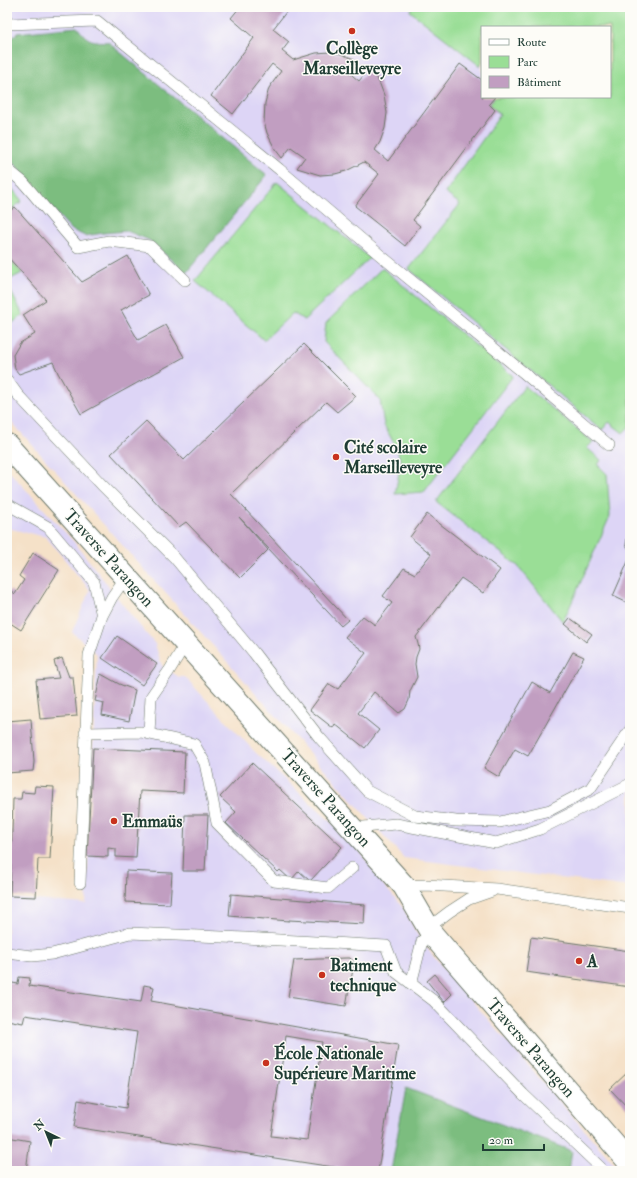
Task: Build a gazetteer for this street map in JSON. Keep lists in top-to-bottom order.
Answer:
{
  "streets": {
    "street": ["Traverse Parangon"]
  },
  "places": [
    "Collège Marseilleveyre",
    "Cité scolaire Marseilleveyre",
    "Emmaüs",
    "A",
    "Batiment technique",
    "École Nationale Supérieure Maritime"
  ],
  "legend": ["Route", "Parc", "Bâtiment"],
  "scale_bar": "20 m",
  "north": "top left"
}
